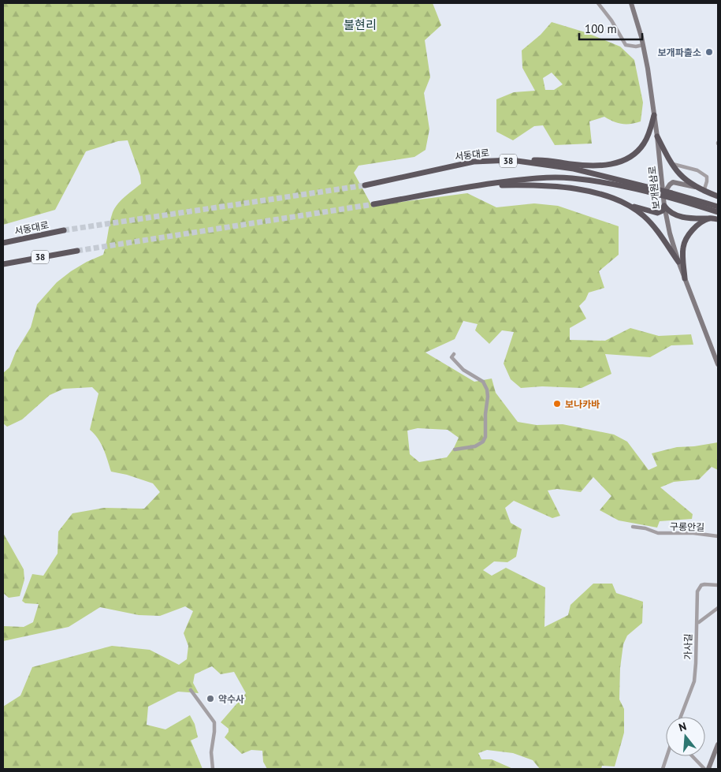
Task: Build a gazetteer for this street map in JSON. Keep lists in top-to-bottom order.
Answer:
{
  "streets": {
    "highway": ["서동대로", "38"],
    "main road": ["보개원삼로"],
    "street": ["구롱안길", "가사길"]
  },
  "crossings": [
    ["서동대로", "38"]
  ],
  "districts": ["불현리"],
  "places": ["보개파출소", "보나카바", "약수사"],
  "scale_bar": "100 m",
  "north": "top"
}
